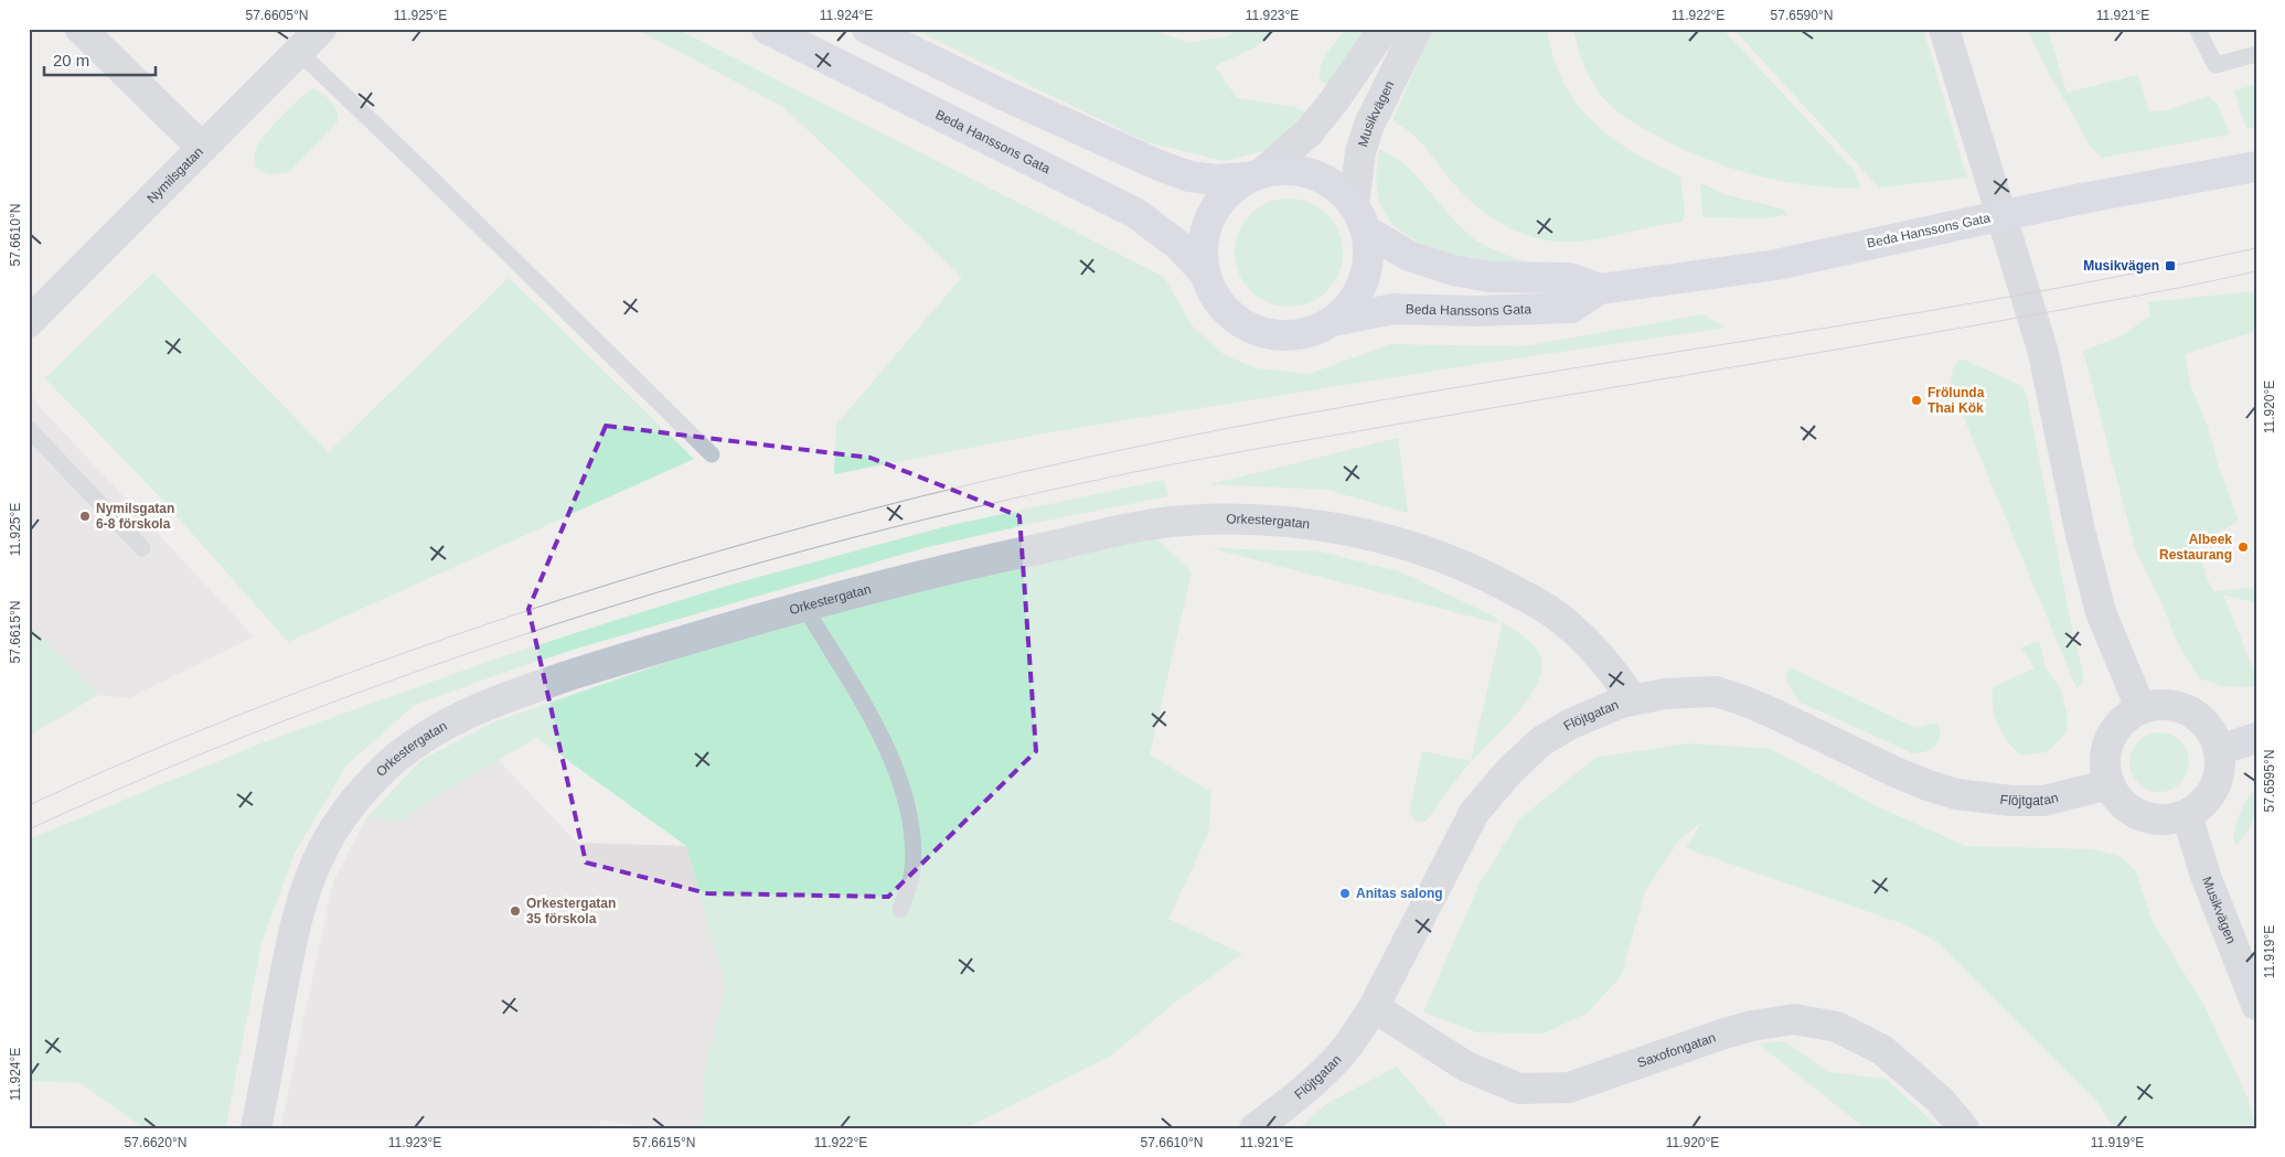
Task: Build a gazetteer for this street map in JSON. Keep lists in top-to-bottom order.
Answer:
{
  "streets": {
    "street": [
      "Musikvägen",
      "Beda Hanssons Gata",
      "Nymilsgatan",
      "Orkestergatan",
      "Flöjtgatan",
      "Saxofongatan"
    ]
  },
  "crossings": [
    ["Musikvägen", "Beda Hanssons Gata"],
    ["Musikvägen", "Flöjtgatan"],
    ["Orkestergatan", "Flöjtgatan"],
    ["Flöjtgatan", "Saxofongatan"]
  ],
  "places": {
    "transit": ["Musikvägen"],
    "other": [
      "Frölunda Thai Kök",
      "Nymilsgatan 6-8 förskola",
      "Albeek Restaurang",
      "Anitas salong",
      "Orkestergatan 35 förskola"
    ]
  },
  "scale_bar": "20 m",
  "coordinates": [
    "57.6605°N",
    "11.925°E",
    "11.924°E",
    "11.923°E",
    "11.922°E",
    "57.6590°N",
    "11.921°E",
    "57.6610°N",
    "11.920°E",
    "57.6615°N",
    "57.6595°N",
    "11.919°E",
    "57.6620°N"
  ]
}
